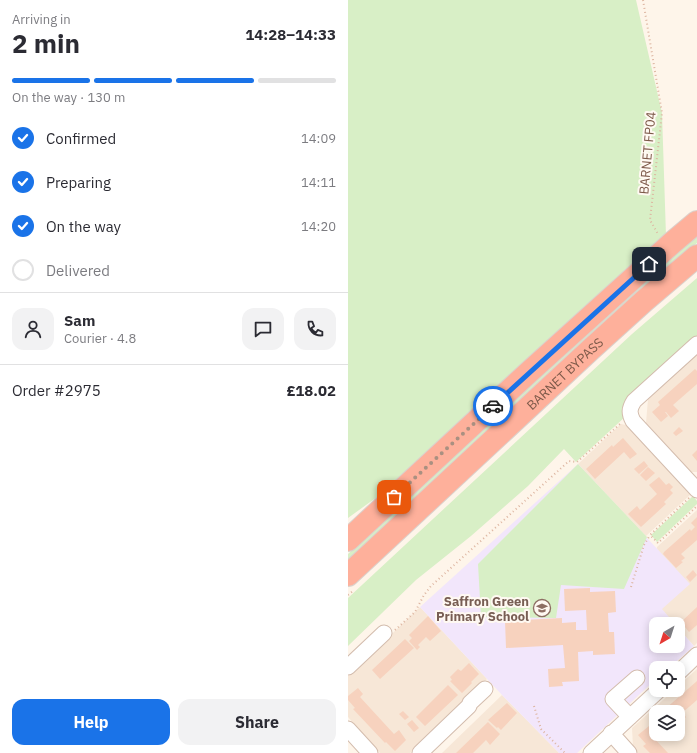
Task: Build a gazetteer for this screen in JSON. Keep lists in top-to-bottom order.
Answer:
{
  "streets": {
    "highway": ["BARNET BYPASS"],
    "path": ["BARNET FP04"]
  },
  "places": {
    "school or university": ["Saffron Green Primary School"]
  },
  "north": "bottom left",
  "page": {
    "heading": ["2 min", "Arriving in", "14:28–14:33"],
    "panel": [
      "Sam",
      "Courier · 4.8",
      "Order #2975",
      "£18.02"
    ],
    "bar": "On the way · 130 m",
    "list": [
      ["Confirmed", "14:09"],
      ["Preparing", "14:11"],
      ["On the way", "14:20"],
      "Delivered"
    ],
    "buttons": ["Help", "Share"]
  }
}
